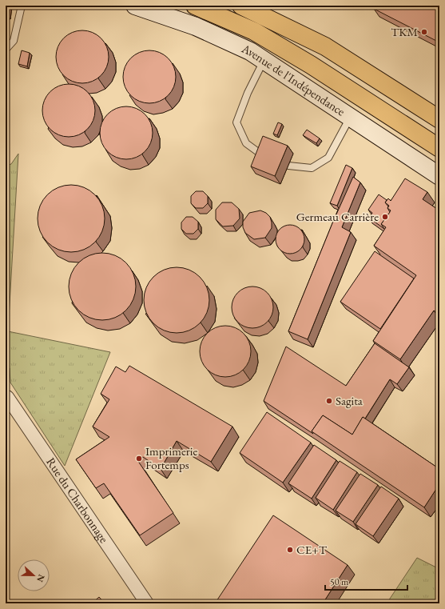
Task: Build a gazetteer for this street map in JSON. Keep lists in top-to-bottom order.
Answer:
{
  "streets": {
    "main road": ["Avenue de l'Indépendance"],
    "street": ["Rue du Charbonnage"]
  },
  "places": [
    "TKM",
    "Germeau Carrière",
    "Sagita",
    "Imprimerie Fortemps",
    "CE+T"
  ],
  "scale_bar": "50 m",
  "north": "right"
}
